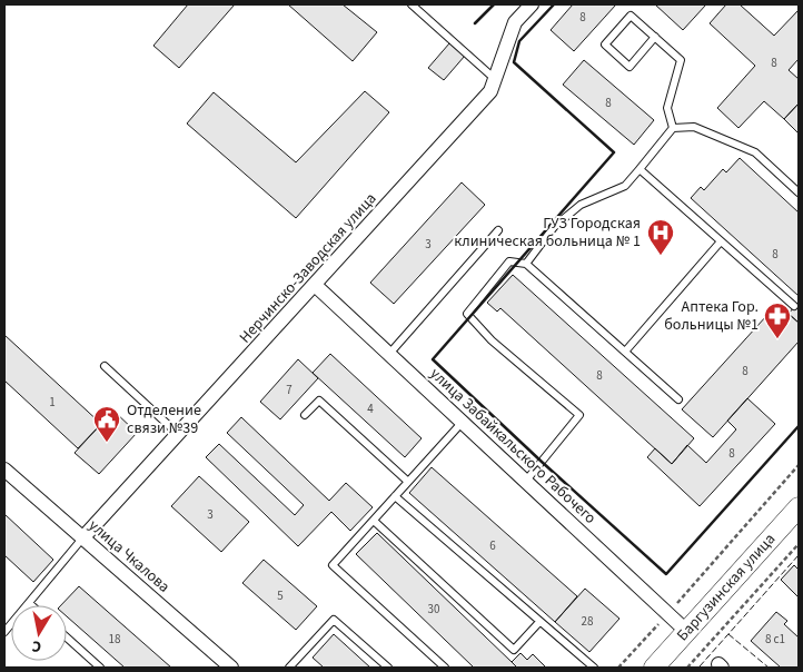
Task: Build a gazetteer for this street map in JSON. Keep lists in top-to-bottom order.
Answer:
{
  "streets": {
    "main road": ["Баргузинская улица"],
    "street": ["Нерчинско-Заводская улица", "улица Забайкальского Рабочего", "улица Чкалова"]
  },
  "crossings": [
    ["Нерчинско-Заводская улица", "улица Забайкальского Рабочего"],
    ["Нерчинско-Заводская улица", "улица Чкалова"],
    ["улица Забайкальского Рабочего", "Баргузинская улица"]
  ],
  "places": {
    "hospital": ["ГУЗ Городская клиническая больница № 1"],
    "pharmacy": ["Аптека Гор. больницы №1"],
    "public building": ["Отделение связи №39"]
  },
  "house_numbers": [
    "8",
    "8",
    "8",
    "3",
    "8",
    "8",
    "8",
    "7",
    "1",
    "4",
    "8",
    "3",
    "6",
    "5",
    "30",
    "28",
    "18",
    "8 с1"
  ],
  "north": "bottom"
}
